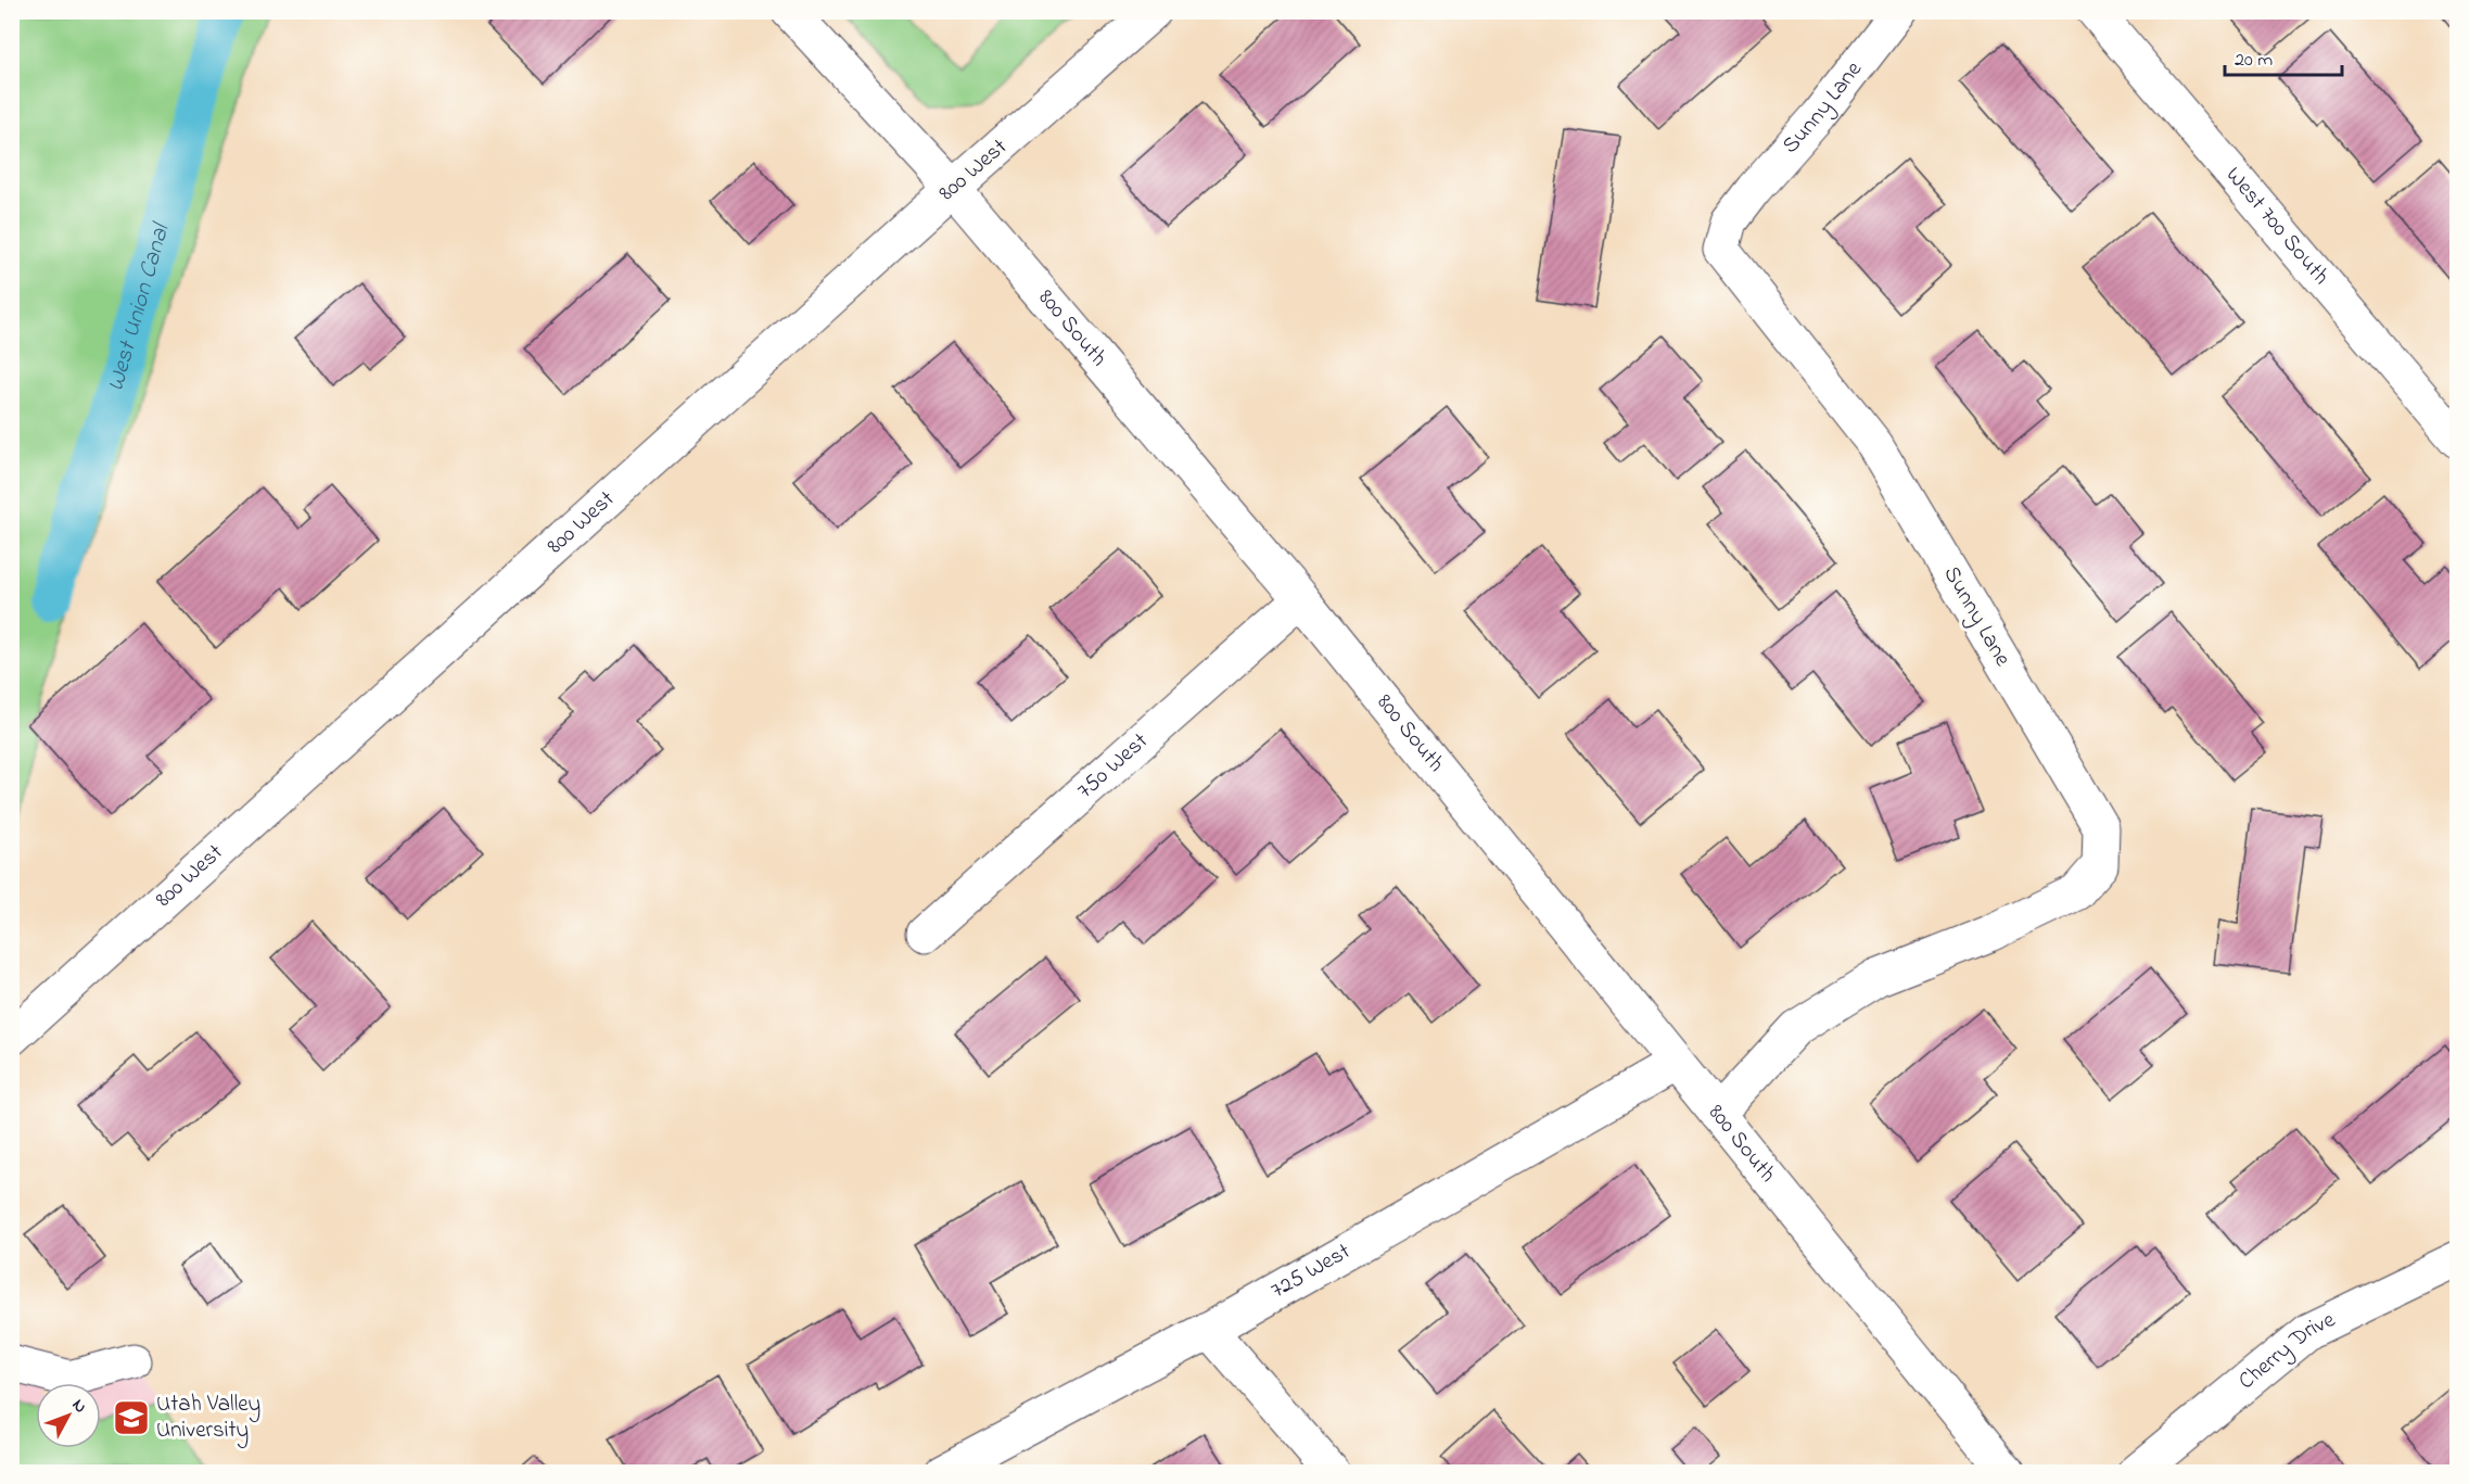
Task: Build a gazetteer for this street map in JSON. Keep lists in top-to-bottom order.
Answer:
{
  "streets": {
    "street": [
      "Sunny Lane",
      "800 West",
      "West 700 South",
      "800 South",
      "750 West",
      "725 West",
      "Cherry Drive"
    ]
  },
  "crossings": [
    ["Sunny Lane", "800 South"],
    ["800 West", "800 South"],
    ["800 South", "750 West"],
    ["800 South", "725 West"]
  ],
  "water": ["West Union Canal"],
  "places": {
    "school or university": ["Utah Valley University"]
  },
  "scale_bar": "20 m",
  "north": "top right"
}
